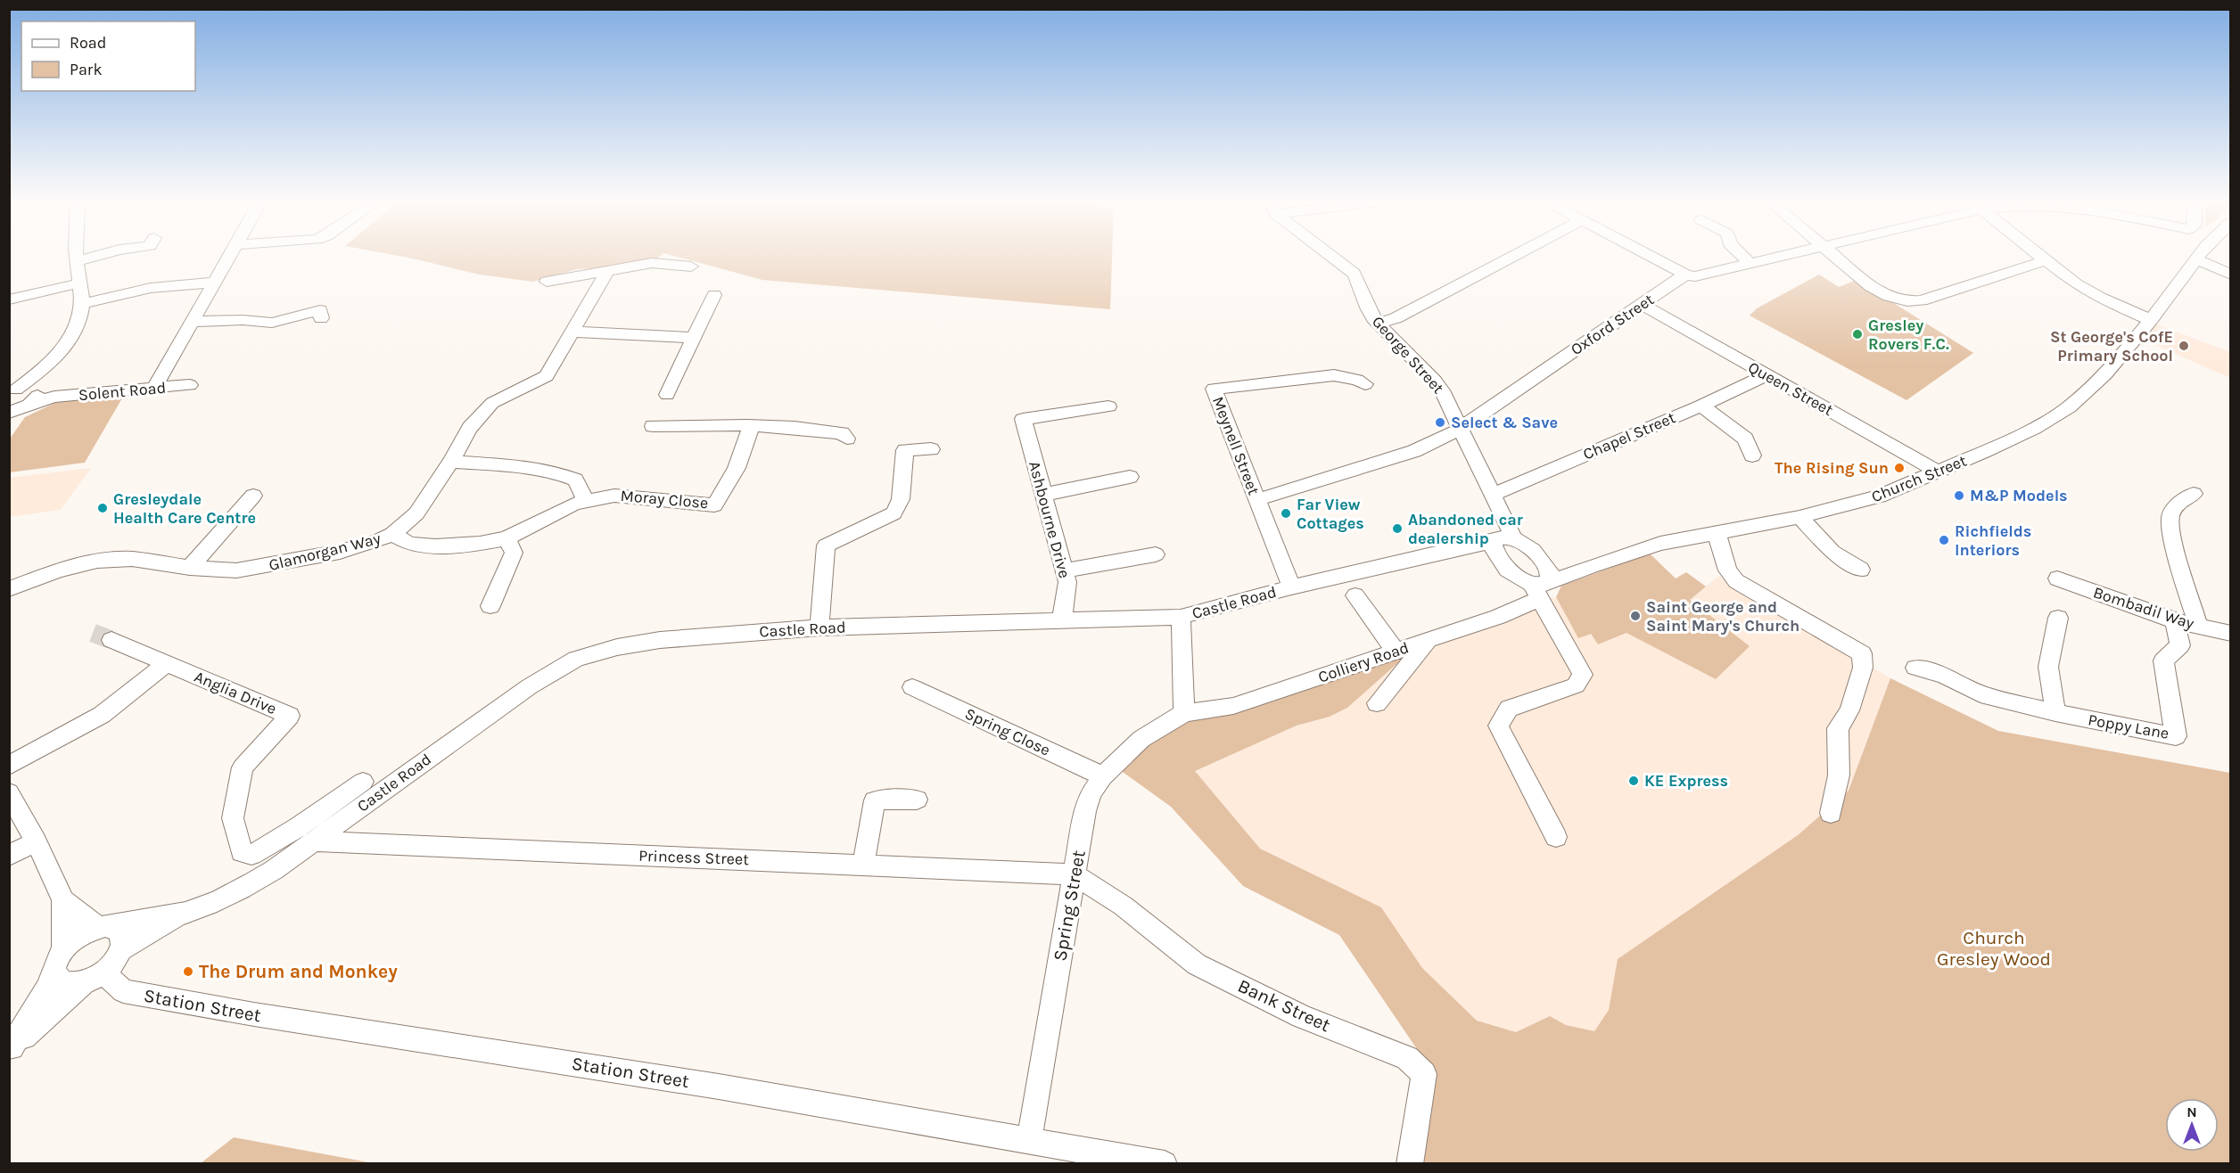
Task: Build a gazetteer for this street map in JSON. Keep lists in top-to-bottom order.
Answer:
{
  "streets": {
    "street": [
      "Oxford Street",
      "George Street",
      "Queen Street",
      "Solent Road",
      "Chapel Street",
      "Meynell Street",
      "Church Street",
      "Moray Close",
      "Ashbourne Drive",
      "Glamorgan Way",
      "Castle Road",
      "Bombadil Way",
      "Colliery Road",
      "Anglia Drive",
      "Poppy Lane",
      "Spring Close",
      "Princess Street",
      "Spring Street",
      "Station Street",
      "Bank Street"
    ]
  },
  "crossings": [
    ["Oxford Street", "George Street"],
    ["Oxford Street", "Queen Street"],
    ["Oxford Street", "Meynell Street"],
    ["George Street", "Chapel Street"],
    ["George Street", "Church Street"],
    ["George Street", "Castle Road"],
    ["George Street", "Colliery Road"],
    ["Queen Street", "Chapel Street"],
    ["Queen Street", "Church Street"],
    ["Meynell Street", "Castle Road"],
    ["Church Street", "Colliery Road"],
    ["Moray Close", "Glamorgan Way"],
    ["Ashbourne Drive", "Castle Road"],
    ["Castle Road", "Princess Street"],
    ["Bombadil Way", "Poppy Lane"],
    ["Colliery Road", "Spring Street"],
    ["Spring Close", "Spring Street"],
    ["Princess Street", "Spring Street"],
    ["Princess Street", "Bank Street"],
    ["Spring Street", "Station Street"],
    ["Spring Street", "Bank Street"]
  ],
  "parks": ["Church Gresley Wood"],
  "places": [
    "Gresley Rovers F.C.",
    "St George's CofE Primary School",
    "Select & Save",
    "The Rising Sun",
    "M&P Models",
    "Gresleydale Health Care Centre",
    "Far View Cottages",
    "Abandoned car dealership",
    "Richfields Interiors",
    "Saint George and Saint Mary's Church",
    "KE Express",
    "The Drum and Monkey"
  ],
  "legend": ["Road", "Park"],
  "north": "top"
}
